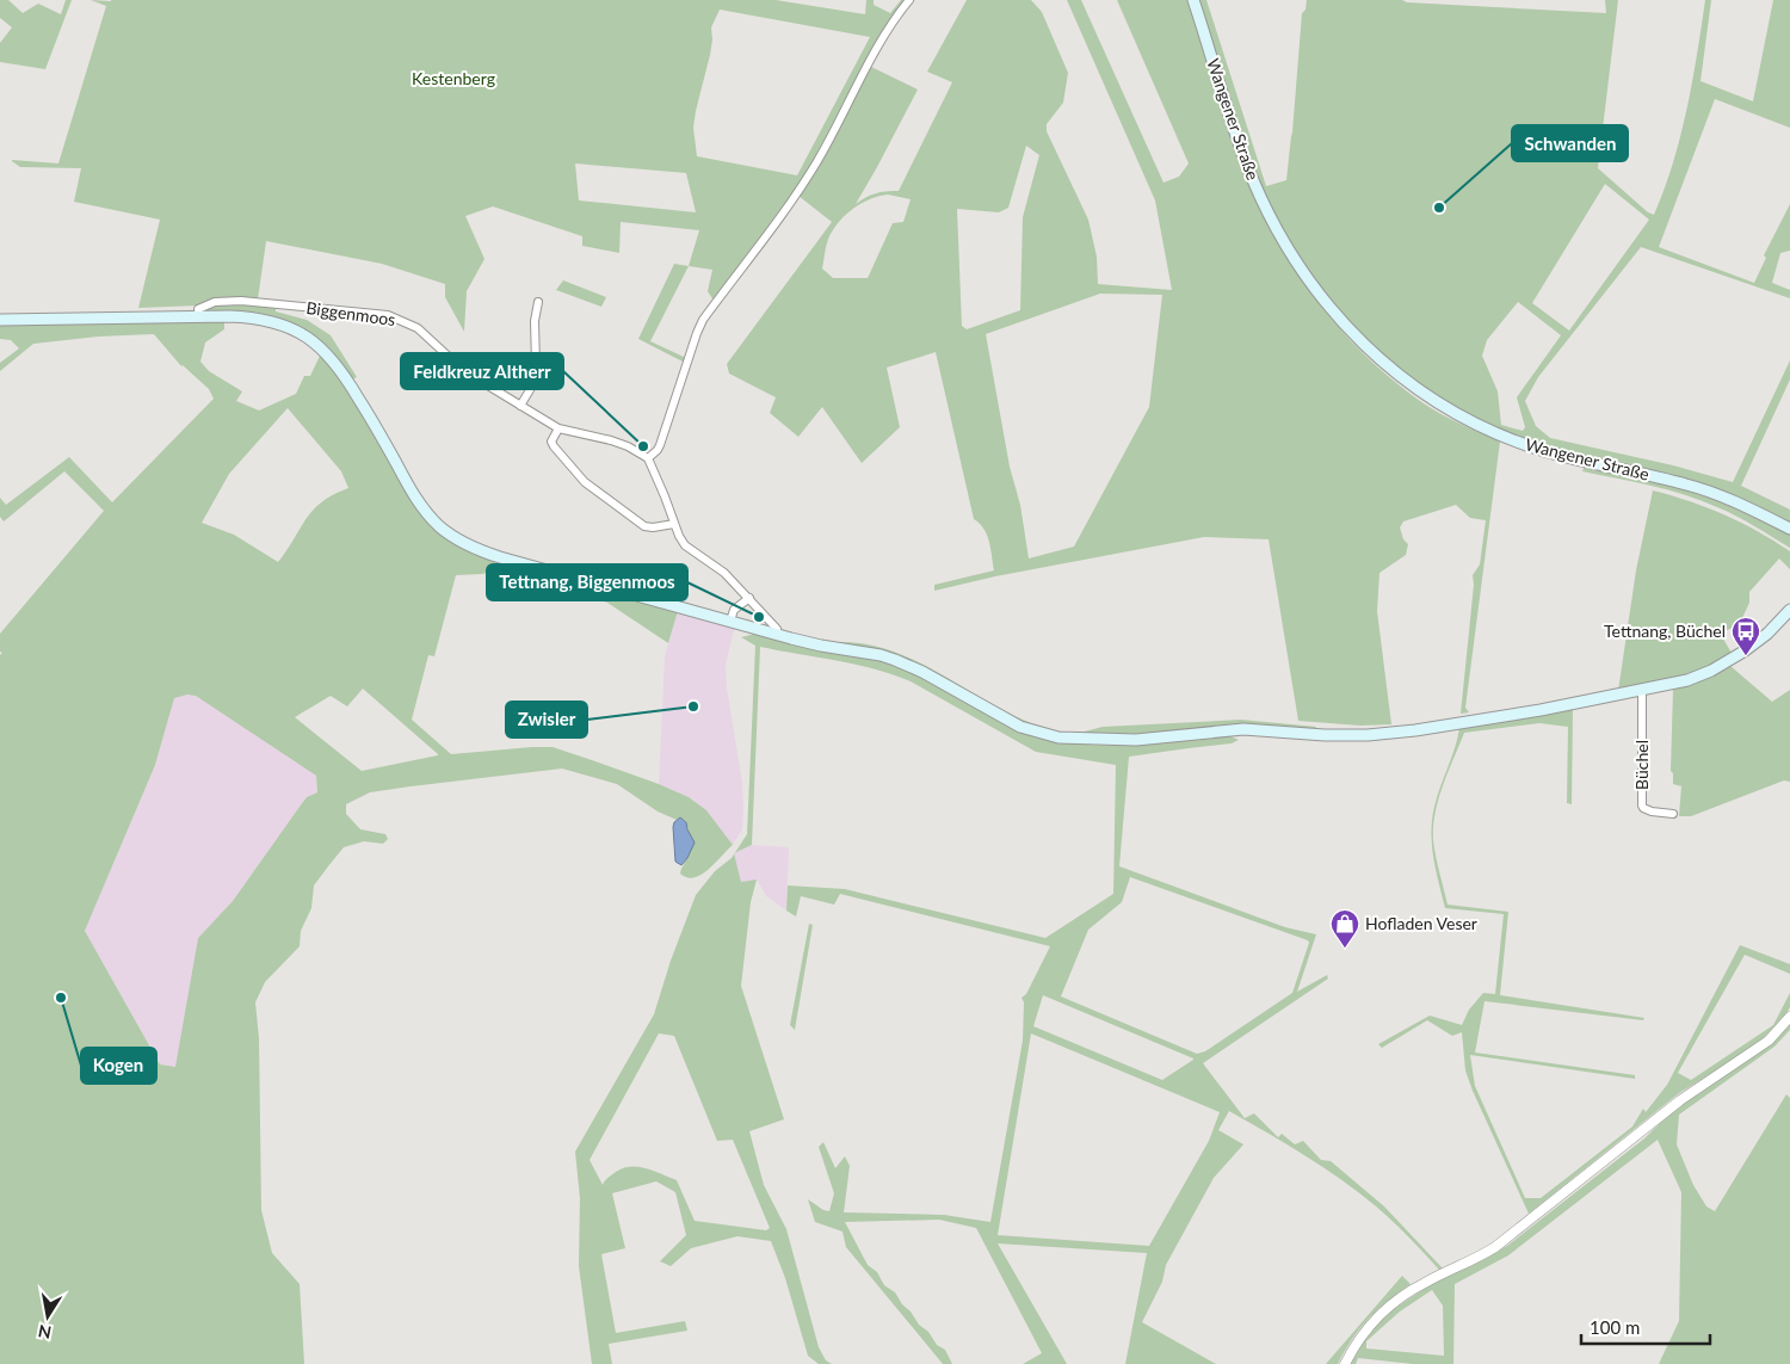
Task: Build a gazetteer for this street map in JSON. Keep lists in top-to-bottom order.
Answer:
{
  "streets": {
    "main road": ["Wangener Straße"],
    "street": ["Biggenmoos", "Büchel"]
  },
  "parks": ["Kestenberg"],
  "places": {
    "other": [
      "Schwanden",
      "Feldkreuz Altherr",
      "Tettnang, Biggenmoos",
      "Zwisler",
      "Kogen"
    ],
    "bus stop": ["Tettnang, Büchel"],
    "shop": ["Hofladen Veser"]
  },
  "scale_bar": "100 m",
  "north": "bottom"
}
